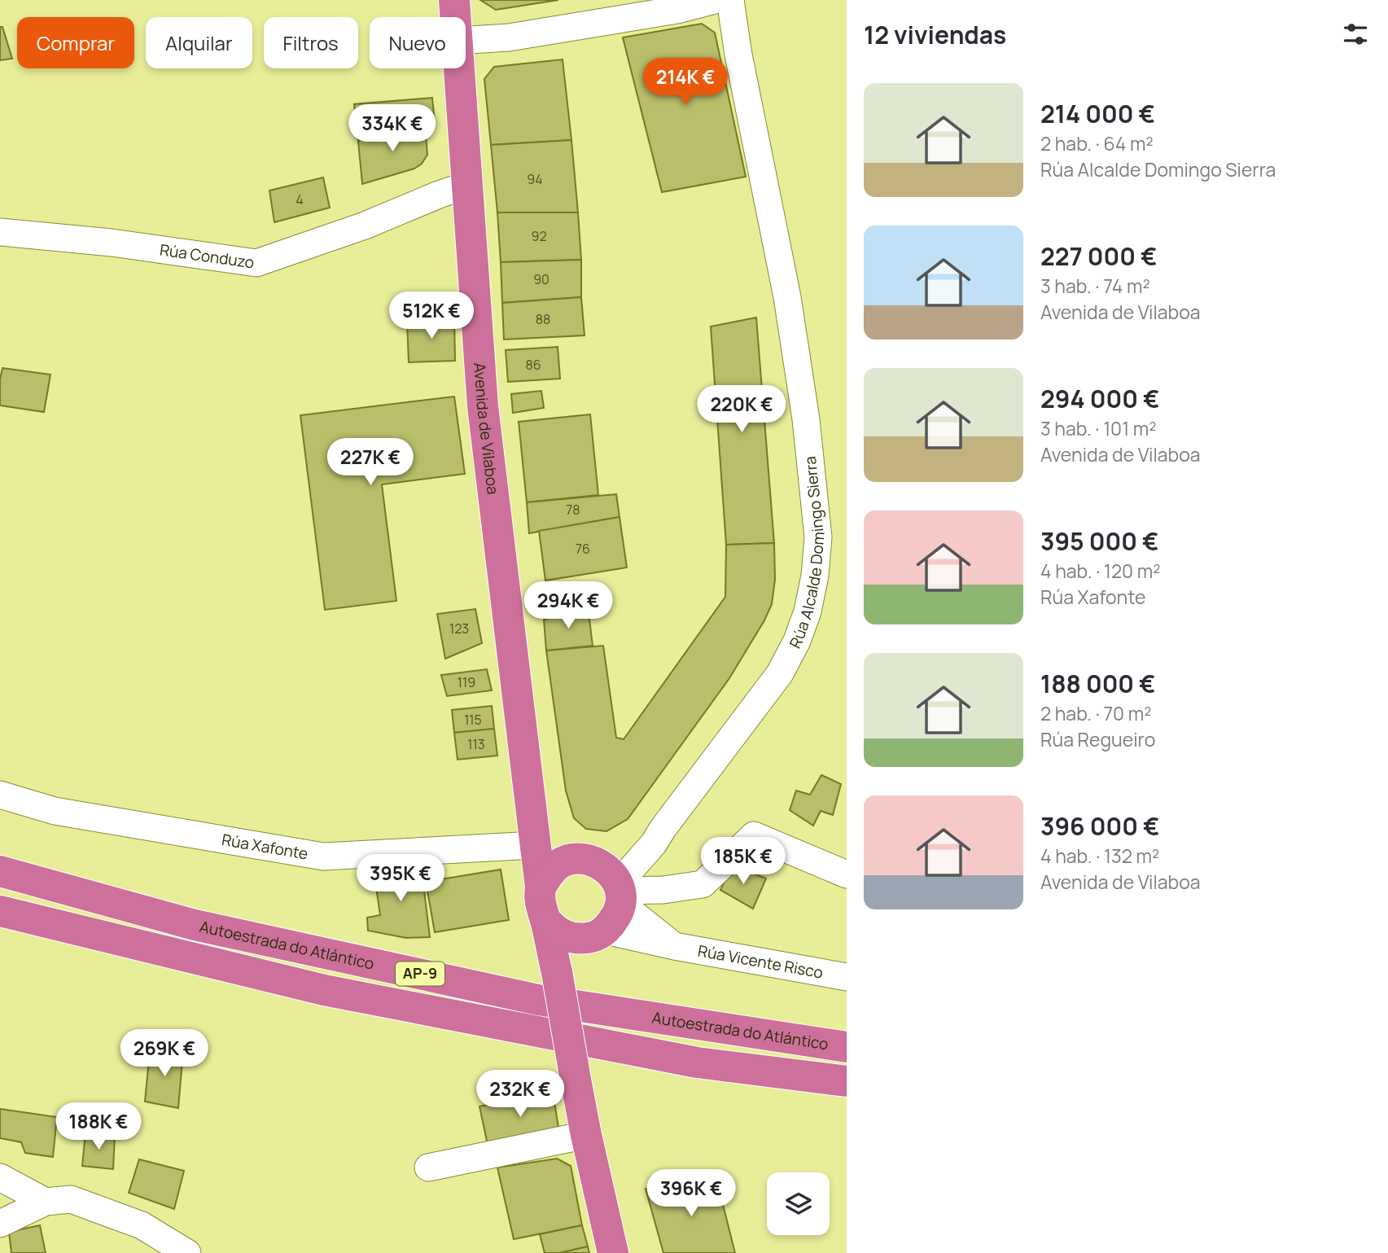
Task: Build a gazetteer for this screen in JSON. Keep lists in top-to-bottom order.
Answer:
{
  "streets": {
    "highway": ["Avenida de Vilaboa", "Autoestrada do Atlántico", "AP-9"],
    "street": [
      "Rúa Conduzo",
      "Rúa Alcalde Domingo Sierra",
      "Rúa Xafonte",
      "Rúa Vicente Risco"
    ]
  },
  "crossings": [
    ["Rúa Conduzo", "Avenida de Vilaboa"],
    ["Avenida de Vilaboa", "Rúa Alcalde Domingo Sierra"],
    ["Avenida de Vilaboa", "Rúa Xafonte"],
    ["Avenida de Vilaboa", "Rúa Vicente Risco"],
    ["Rúa Alcalde Domingo Sierra", "Rúa Vicente Risco"]
  ],
  "house_numbers": [
    "94",
    "4",
    "92",
    "90",
    "88",
    "86",
    "78",
    "76",
    "123",
    "119",
    "115",
    "113"
  ],
  "page": {
    "heading": "12 viviendas",
    "chip": [
      "Comprar",
      "Alquilar",
      "Filtros",
      "Nuevo"
    ],
    "price": [
      "214K €",
      "334K €",
      "512K €",
      "220K €",
      "227K €",
      "294K €",
      "185K €",
      "395K €",
      "269K €",
      "232K €",
      "188K €",
      "396K €"
    ],
    "list": [
      {
        "name": "214 000 €",
        "note": "2 hab. · 64 m² · Rúa Alcalde Domingo Sierra"
      },
      {
        "name": "227 000 €",
        "note": "3 hab. · 74 m² · Avenida de Vilaboa"
      },
      {
        "name": "294 000 €",
        "note": "3 hab. · 101 m² · Avenida de Vilaboa"
      },
      {
        "name": "395 000 €",
        "note": "4 hab. · 120 m² · Rúa Xafonte"
      },
      {
        "name": "188 000 €",
        "note": "2 hab. · 70 m² · Rúa Regueiro"
      },
      {
        "name": "396 000 €",
        "note": "4 hab. · 132 m² · Avenida de Vilaboa"
      }
    ]
  }
}
